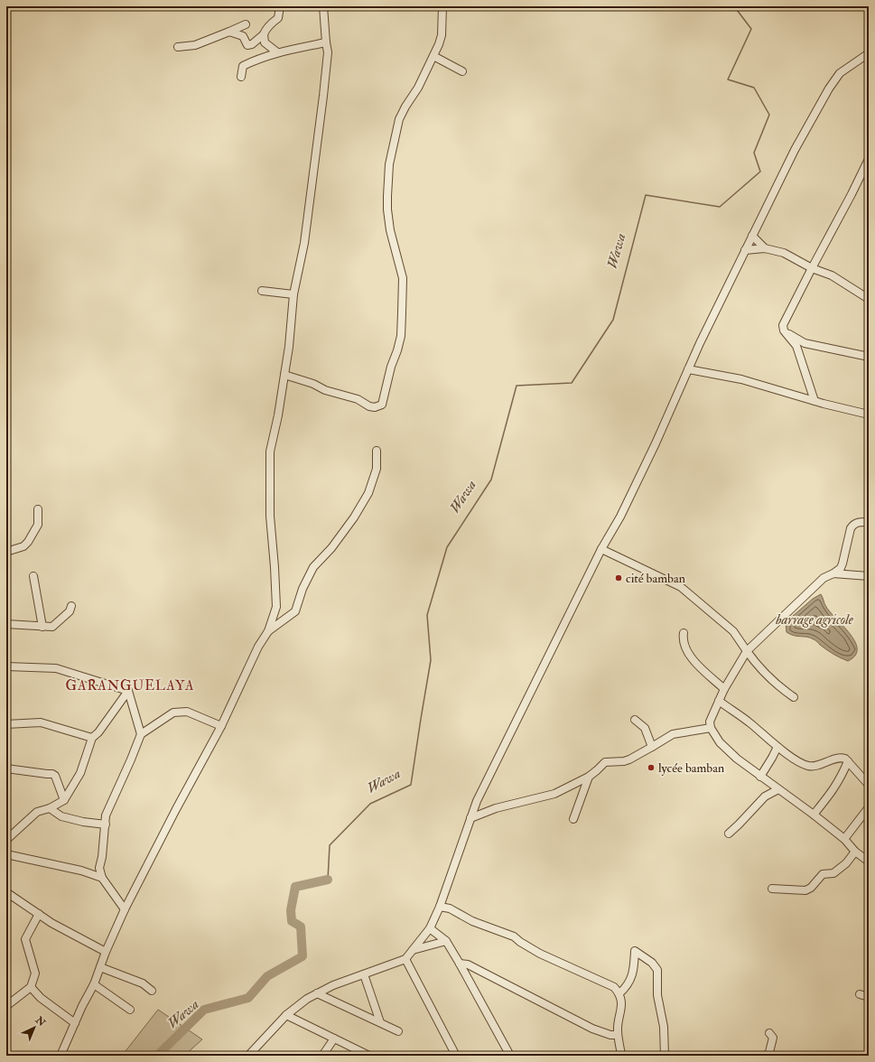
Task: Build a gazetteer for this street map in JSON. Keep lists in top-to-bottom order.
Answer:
{
  "districts": ["GARANGUELAYA"],
  "water": ["Wawa", "barrage agricole"],
  "places": ["cité bamban", "lycée bamban"],
  "north": "top right"
}
